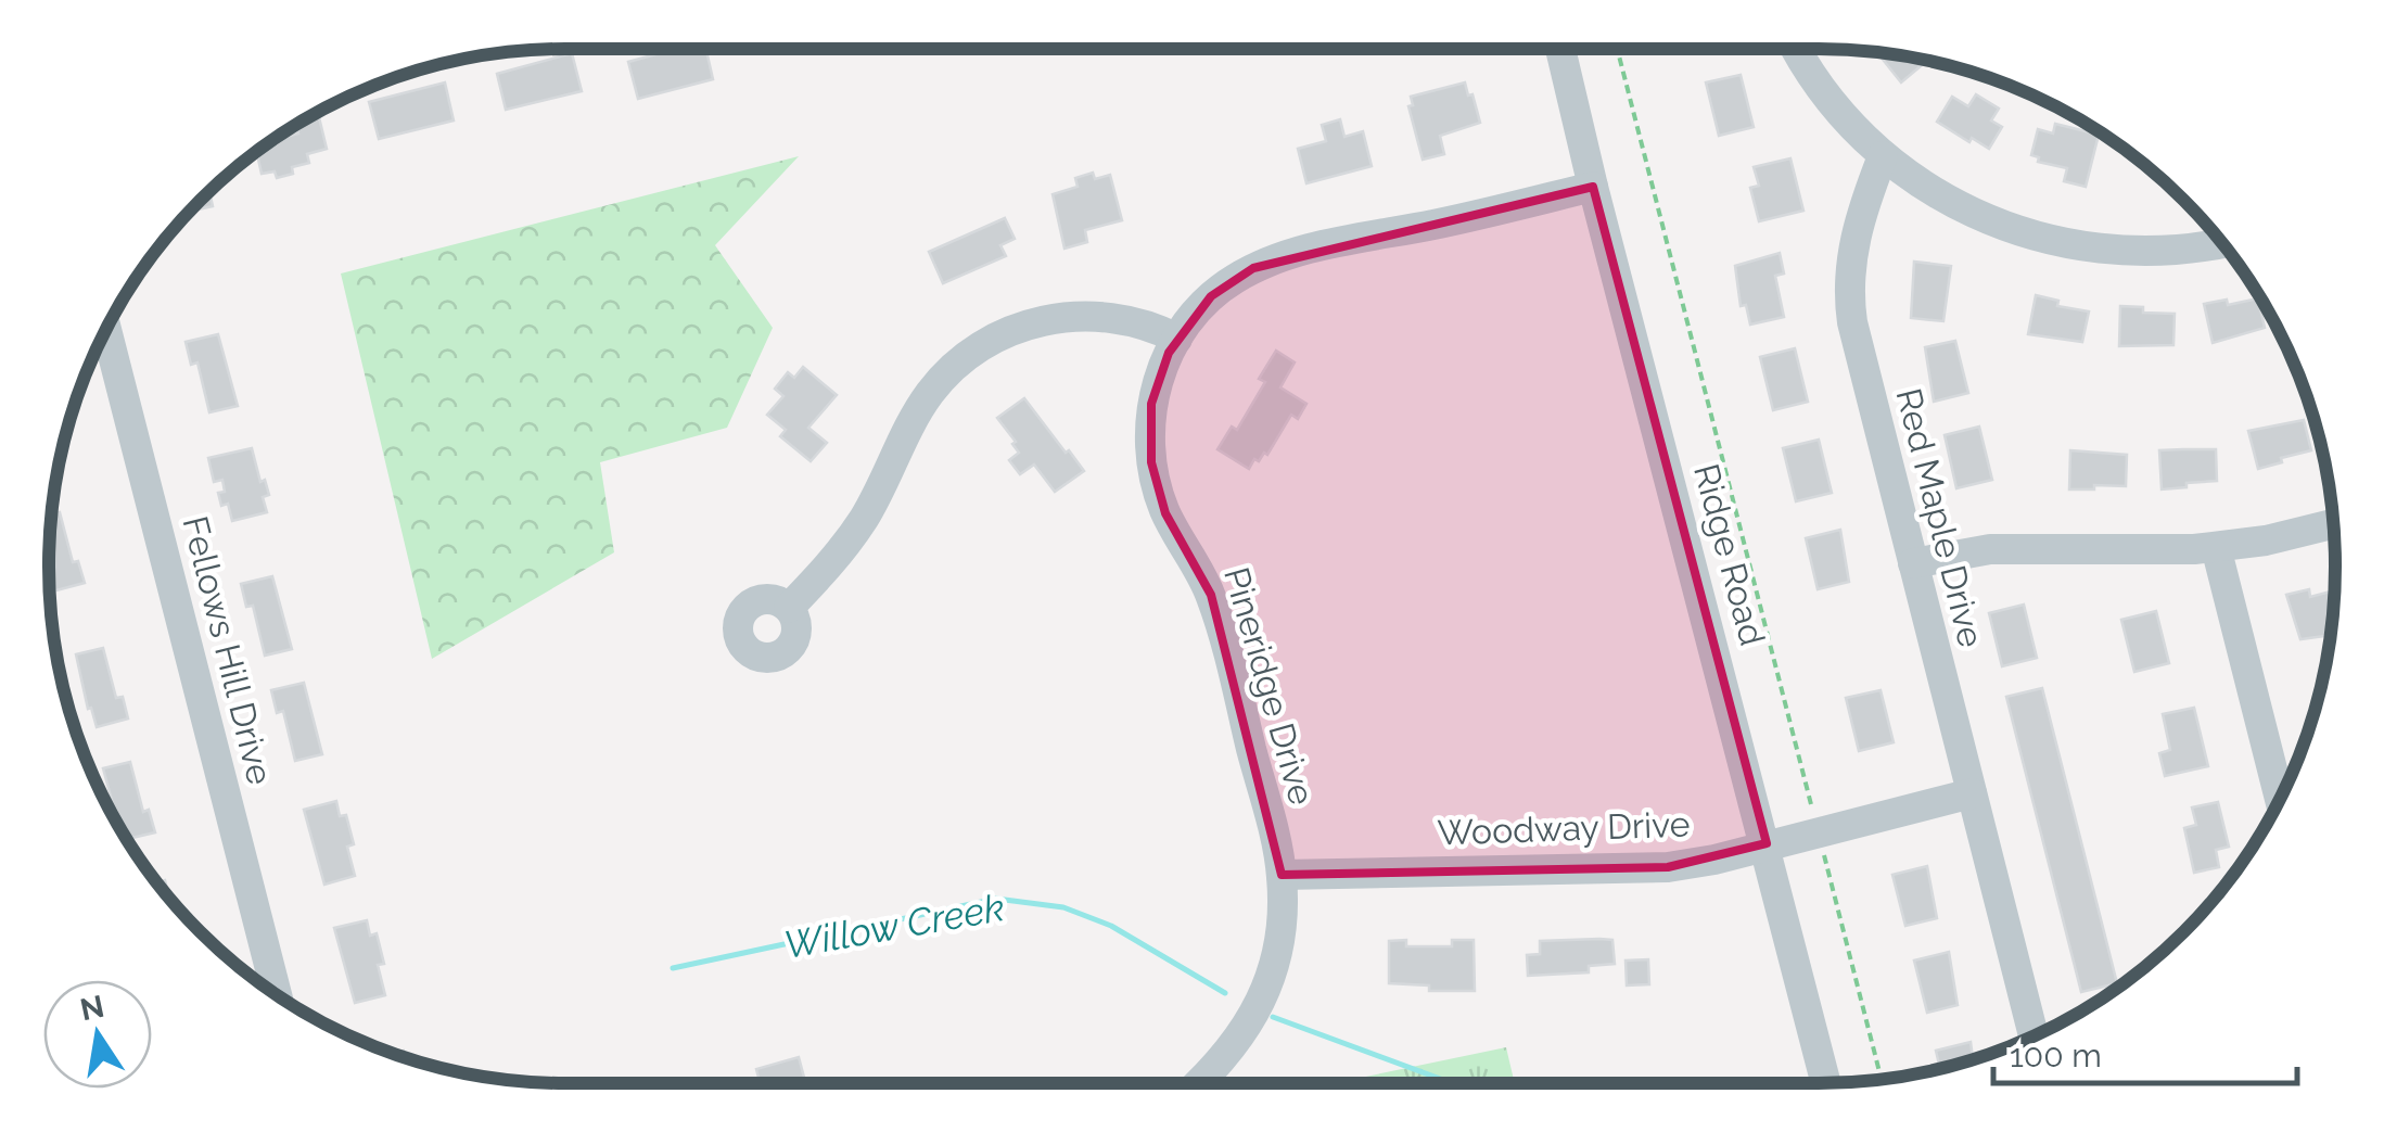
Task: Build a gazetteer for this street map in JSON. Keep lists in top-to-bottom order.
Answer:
{
  "streets": {
    "street": [
      "Red Maple Drive",
      "Ridge Road",
      "Fellows Hill Drive",
      "Pineridge Drive",
      "Woodway Drive"
    ]
  },
  "crossings": [
    ["Red Maple Drive", "Woodway Drive"],
    ["Ridge Road", "Pineridge Drive"],
    ["Ridge Road", "Woodway Drive"],
    ["Pineridge Drive", "Woodway Drive"]
  ],
  "water": ["Willow Creek"],
  "scale_bar": "100 m",
  "north": "top"
}
